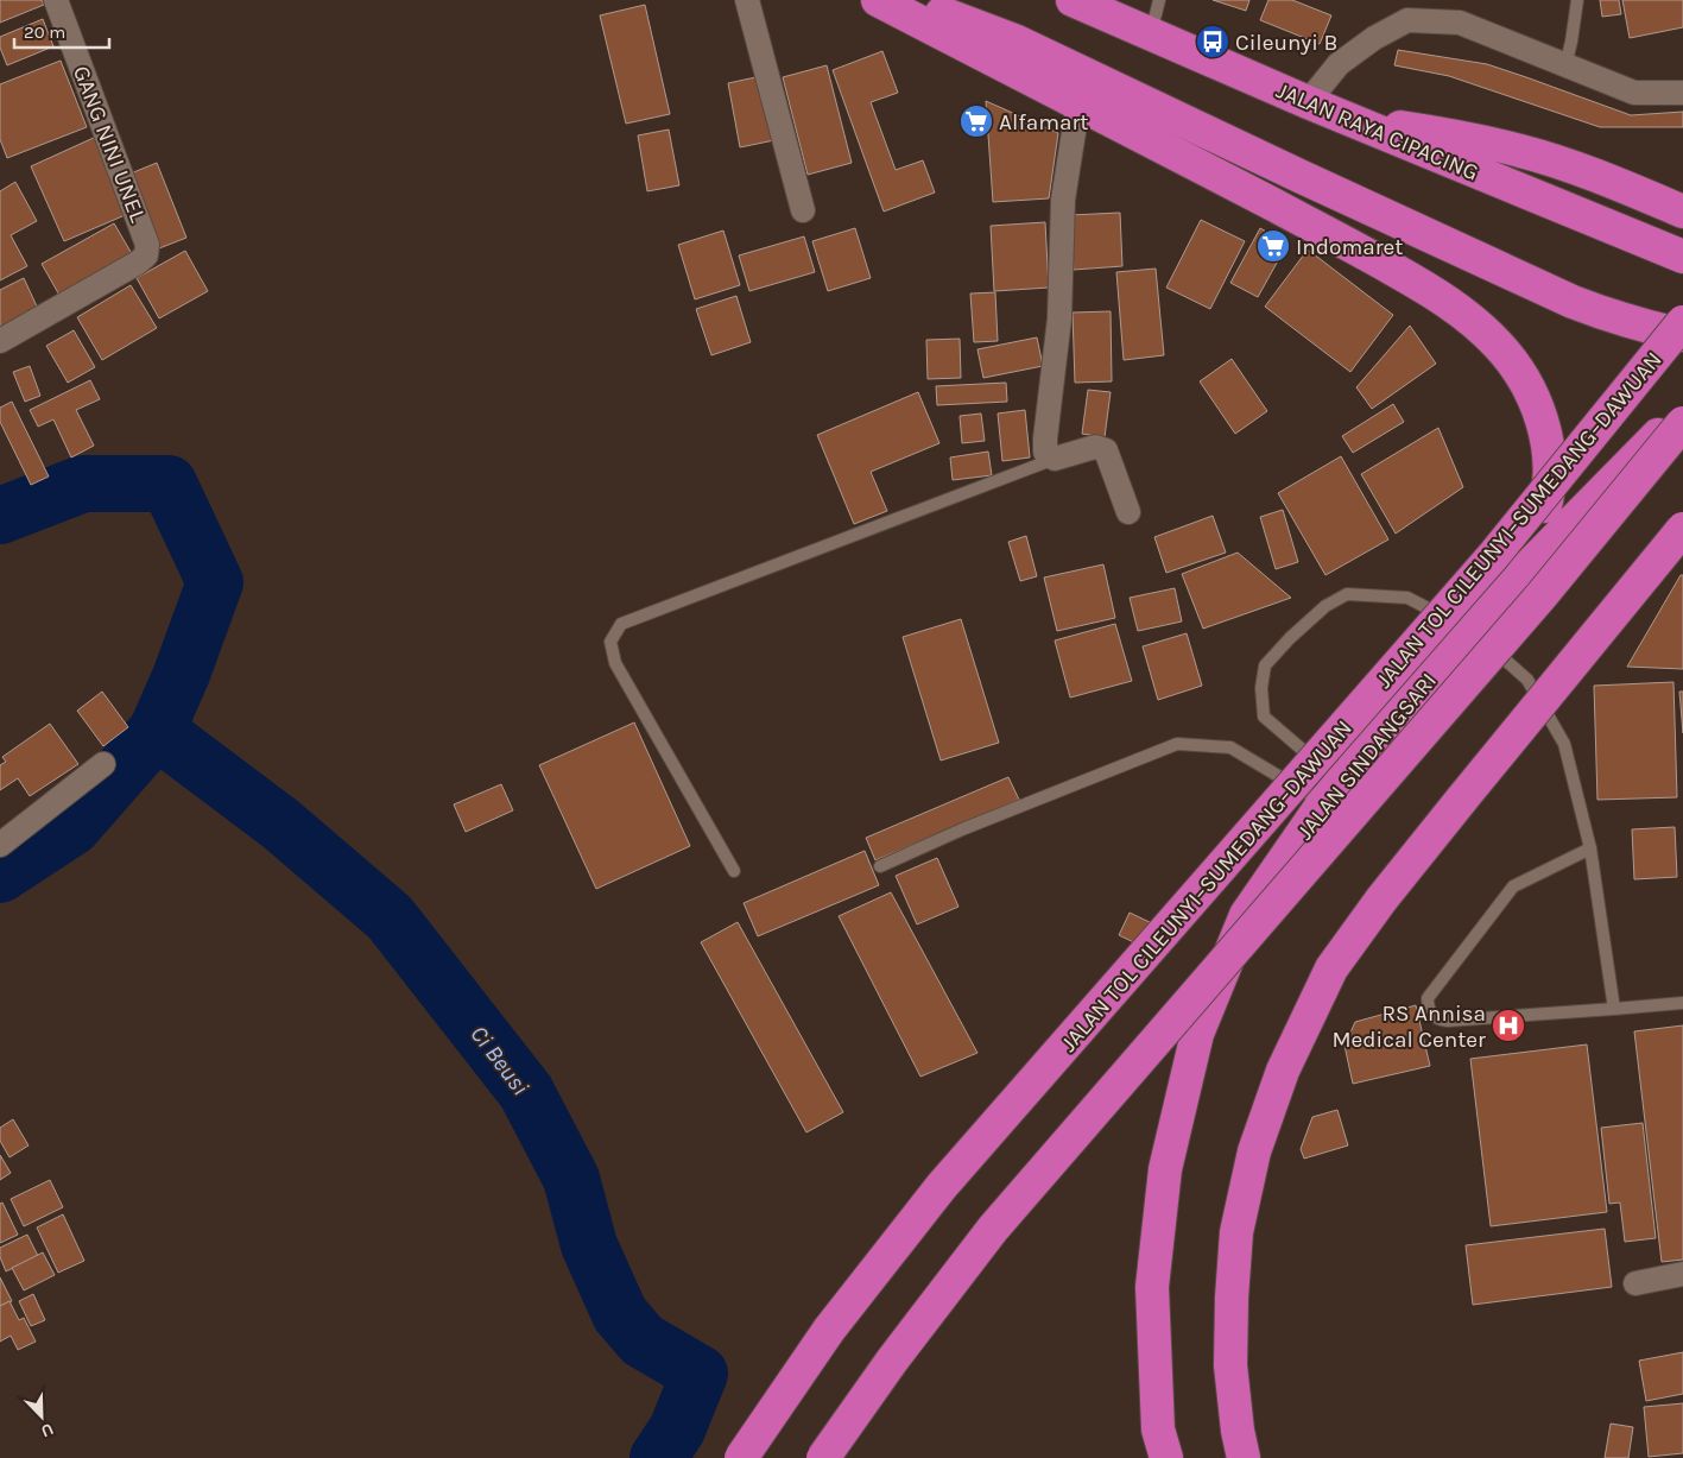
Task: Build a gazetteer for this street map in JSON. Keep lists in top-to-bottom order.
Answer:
{
  "streets": {
    "highway": ["JALAN RAYA CIPACING", "JALAN TOL CILEUNYI–SUMEDANG–DAWUAN", "JALAN SINDANGSARI"],
    "street": ["GANG NINI UNEL"]
  },
  "water": ["Ci Beusi"],
  "places": {
    "bus stop": ["Cileunyi B"],
    "supermarket": ["Alfamart", "Indomaret"],
    "hospital": ["RS Annisa Medical Center"]
  },
  "scale_bar": "20 m",
  "north": "bottom right"
}
